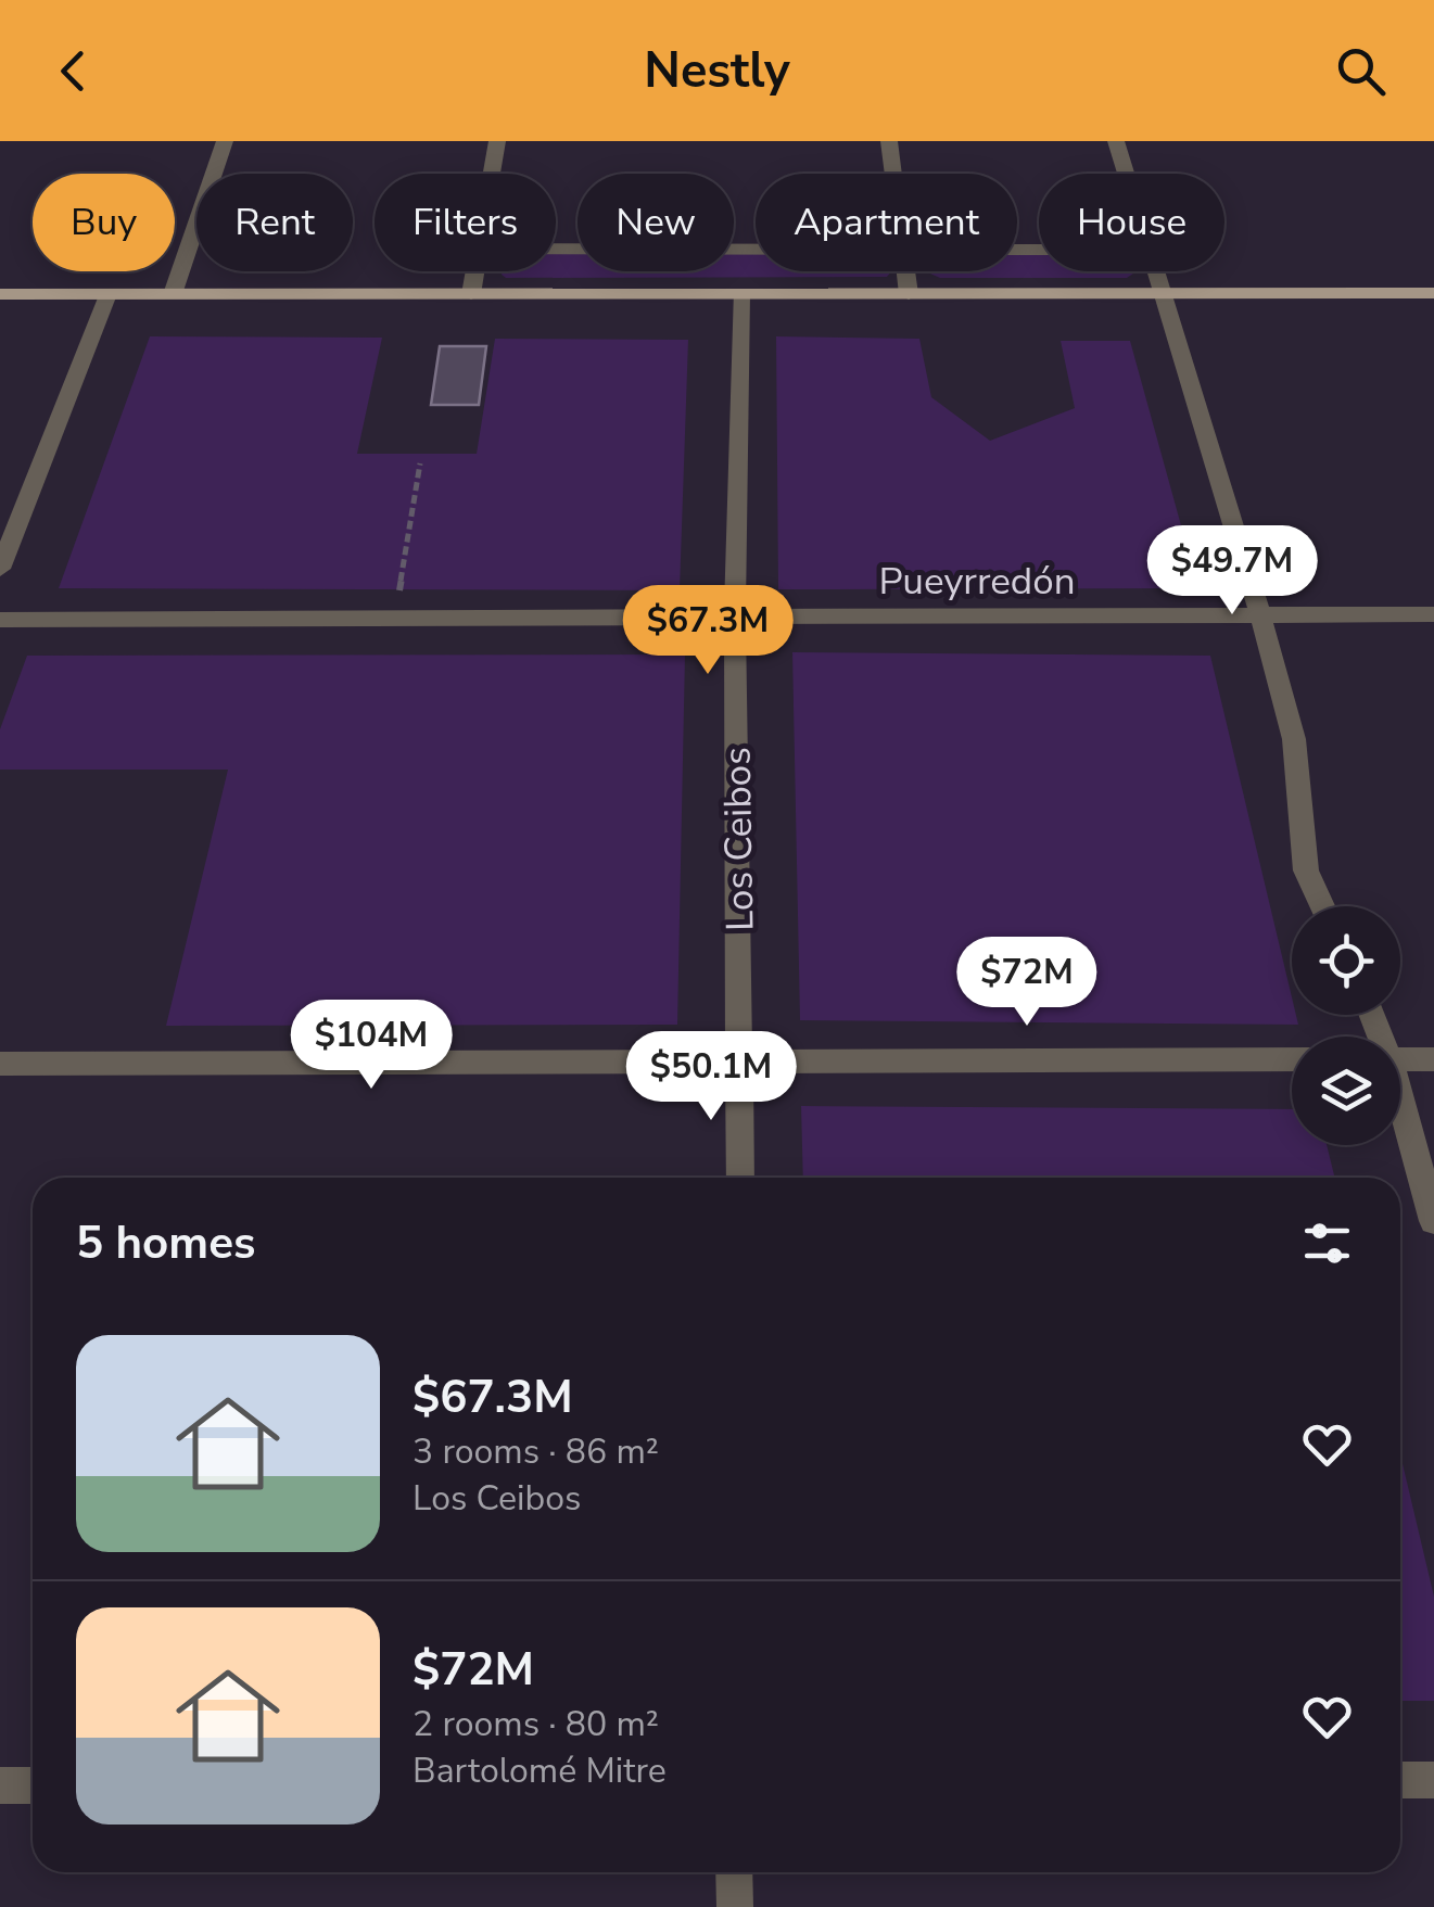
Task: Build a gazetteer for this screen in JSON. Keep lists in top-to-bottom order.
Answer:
{
  "streets": {
    "street": ["Pueyrredón", "Los Ceibos"]
  },
  "crossings": [
    ["Pueyrredón", "Los Ceibos"]
  ],
  "page": {
    "header": "Nestly",
    "chip": [
      "Buy",
      "Rent",
      "Filters",
      "New",
      "Apartment",
      "House"
    ],
    "price": [
      "$49.7M",
      "$67.3M",
      "$72M",
      "$104M",
      "$50.1M"
    ],
    "heading": "5 homes",
    "list": [
      {
        "name": "$67.3M",
        "note": "3 rooms · 86 m² · Los Ceibos"
      },
      {
        "name": "$72M",
        "note": "2 rooms · 80 m² · Bartolomé Mitre"
      }
    ]
  }
}
